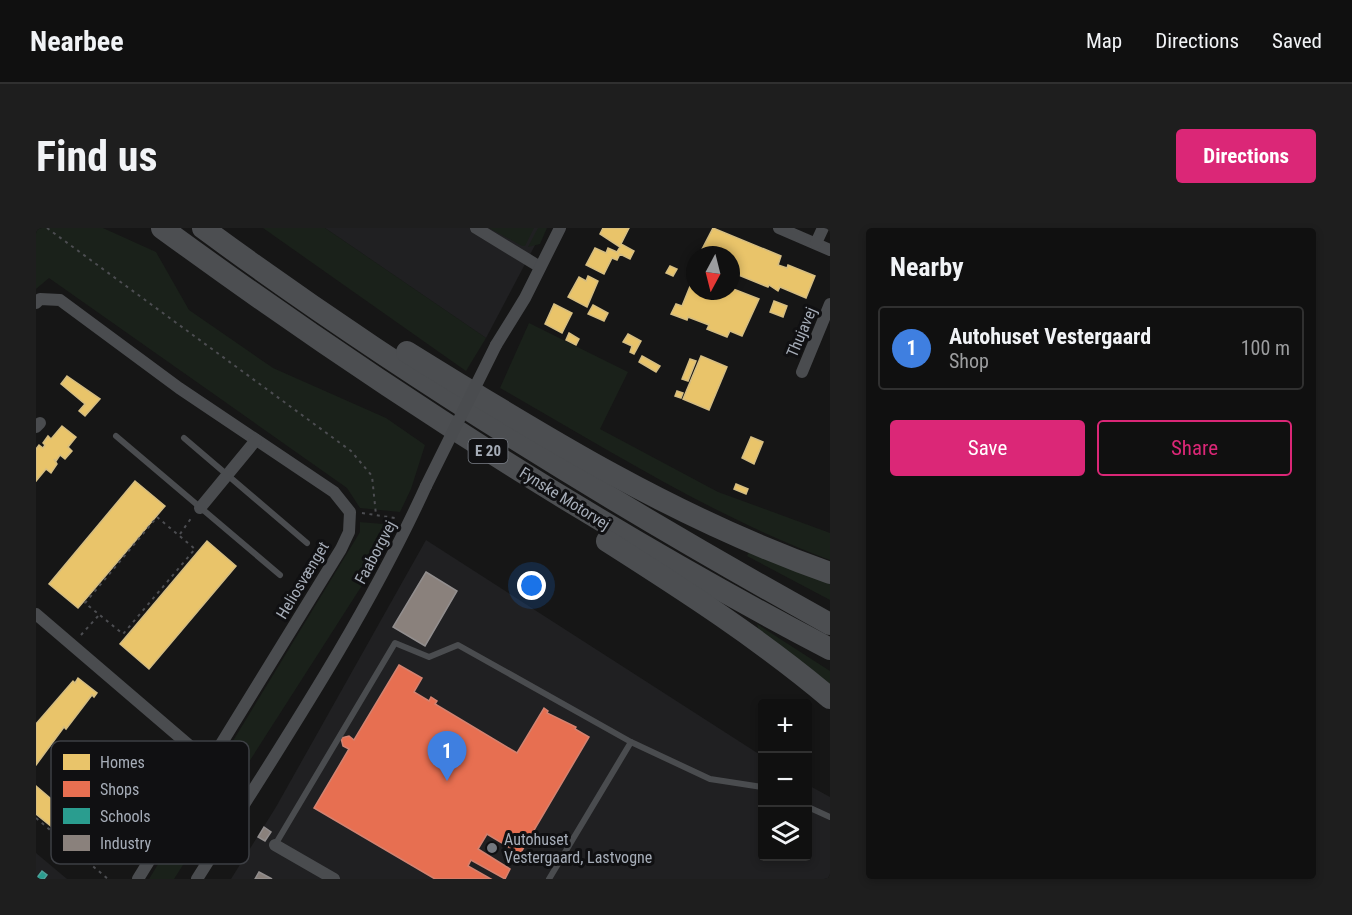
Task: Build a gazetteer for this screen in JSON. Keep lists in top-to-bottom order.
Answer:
{
  "streets": {
    "highway": ["E 20", "Fynske Motorvej"],
    "street": ["Thujavej", "Faaborgvej", "Heliosvænget"]
  },
  "places": ["Autohuset Vestergaard, Lastvogne"],
  "legend": [
    "Homes",
    "Shops",
    "Schools",
    "Industry"
  ],
  "north": "bottom",
  "page": {
    "header": "Nearbee",
    "nav": ["Map", "Directions", "Saved"],
    "buttons": [
      "Directions",
      ["Save", "Share"]
    ],
    "title": "Find us",
    "heading": "Nearby",
    "list": [
      {
        "mark": "1",
        "name": "Autohuset Vestergaard",
        "note": "Shop",
        "value": "100 m"
      }
    ],
    "map_buttons": ["+", "−"],
    "pins": "1"
  }
}
